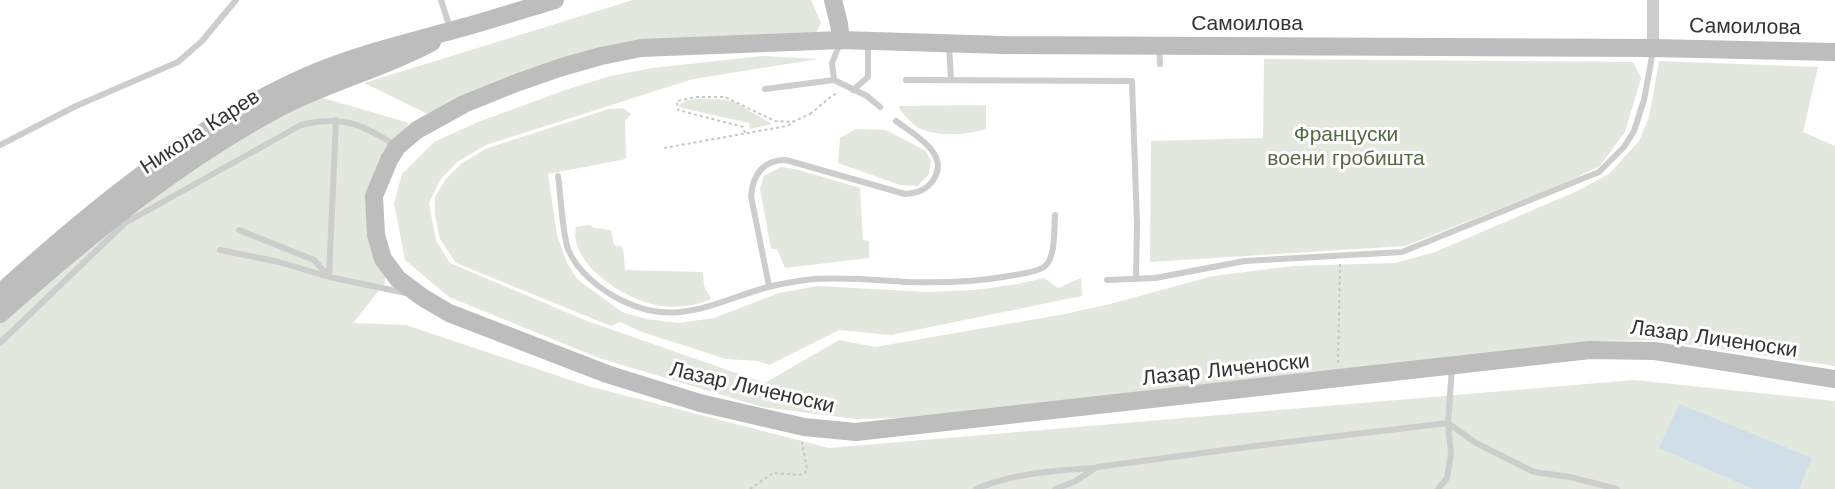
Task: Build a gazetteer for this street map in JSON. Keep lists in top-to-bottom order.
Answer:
{
  "streets": {
    "street": ["Самоилова", "Никола Карев", "Лазар Личеноски"]
  },
  "crossings": [
    ["Самоилова", "Лазар Личеноски"]
  ],
  "parks": ["Француски воени гробишта"]
}
